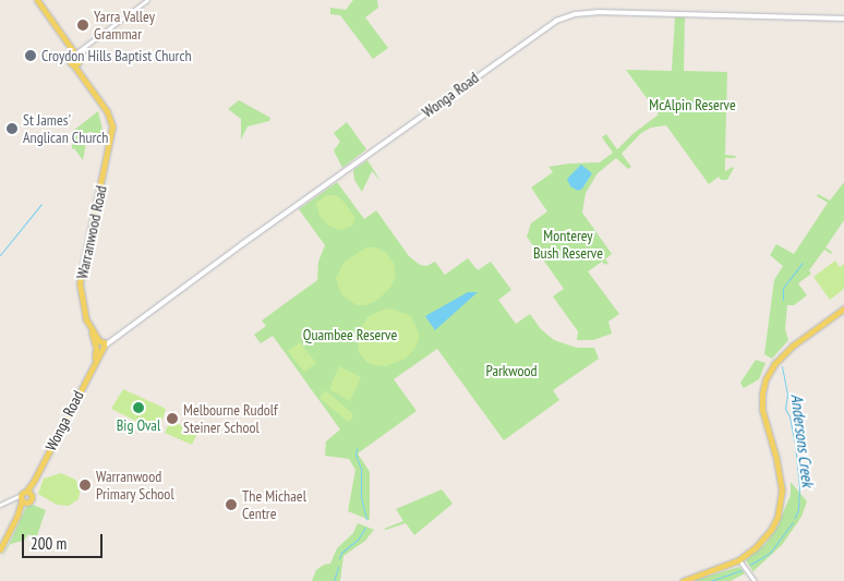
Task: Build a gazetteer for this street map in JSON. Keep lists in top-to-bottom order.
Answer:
{
  "streets": {
    "main road": ["Wonga Road", "Warranwood Road"]
  },
  "crossings": [
    ["Wonga Road", "Warranwood Road"]
  ],
  "water": ["Andersons Creek"],
  "parks": [
    "McAlpin Reserve",
    "Monterey Bush Reserve",
    "Quambee Reserve",
    "Parkwood"
  ],
  "places": [
    "Yarra Valley Grammar",
    "Croydon Hills Baptist Church",
    "St James' Anglican Church",
    "Big Oval",
    "Melbourne Rudolf Steiner School",
    "Warranwood Primary School",
    "The Michael Centre"
  ],
  "scale_bar": "200 m"
}
